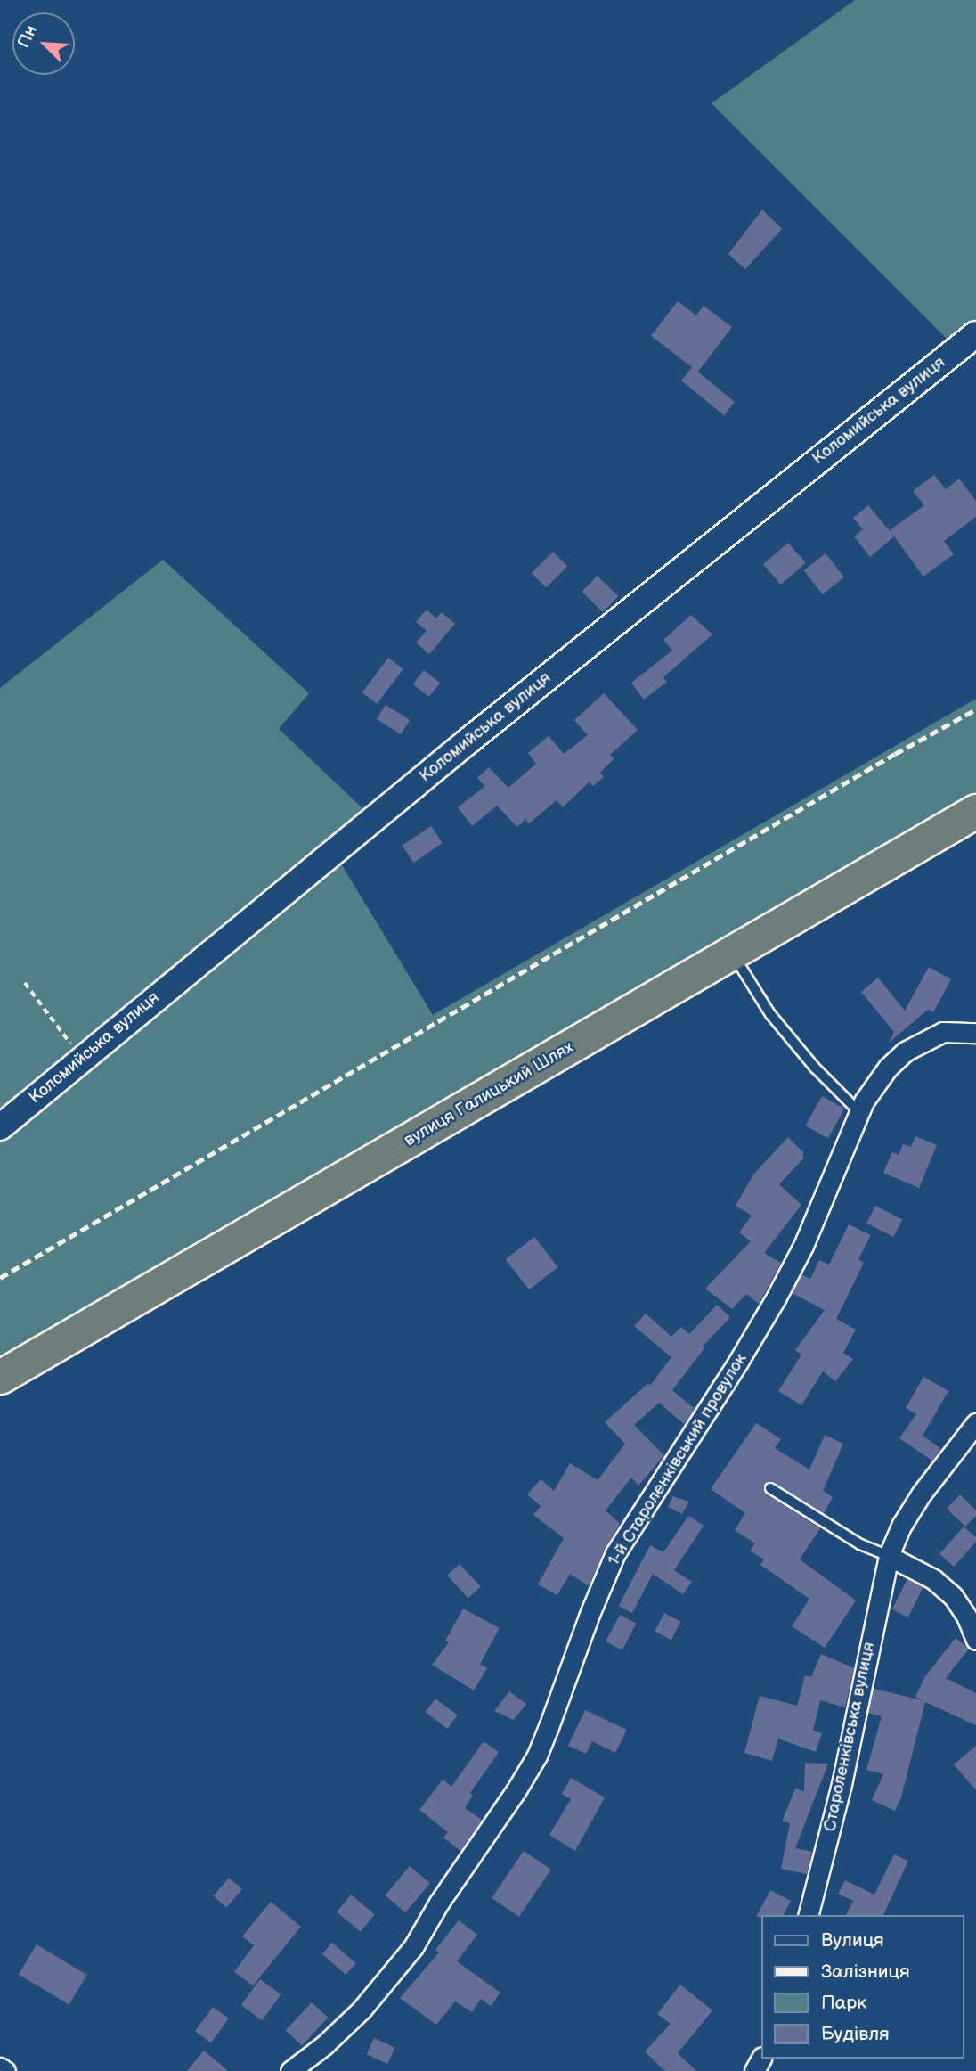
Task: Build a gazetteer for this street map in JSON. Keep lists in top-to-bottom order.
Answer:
{
  "streets": {
    "highway": ["вулиця Галицький Шлях"],
    "street": ["Коломийська вулиця", "1-й Староленківський провулок", "Староленківська вулиця"]
  },
  "legend": [
    "Вулиця",
    "Залізниця",
    "Парк",
    "Будівля"
  ],
  "north": "top left"
}
